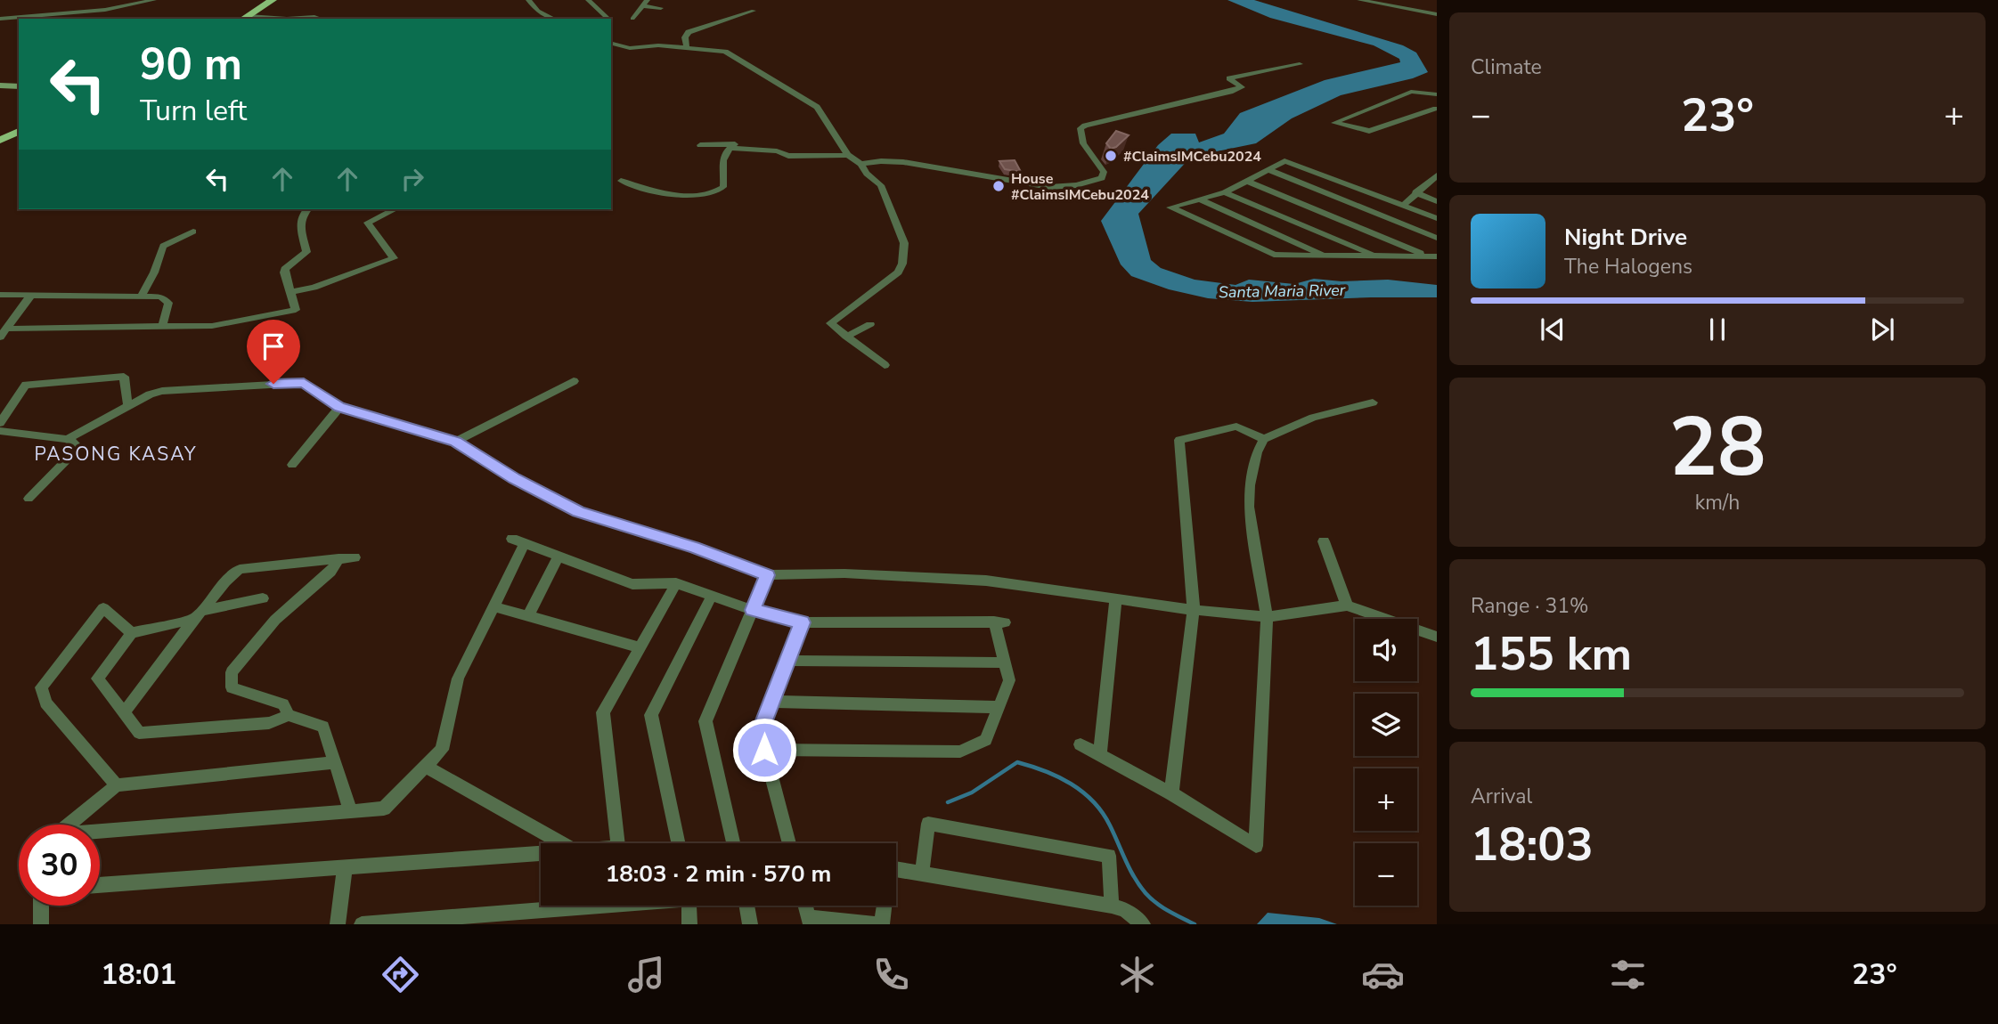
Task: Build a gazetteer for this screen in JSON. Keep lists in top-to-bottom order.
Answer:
{
  "districts": ["PASONG KASAY"],
  "water": ["Santa Maria River"],
  "places": ["#ClaimsIMCebu2024", "House #ClaimsIMCebu2024"],
  "page": {
    "tile": [
      "Climate",
      ["28", "km/h"],
      ["Range · 31%", "155 km"],
      ["Arrival", "18:03"]
    ],
    "turn": ["90 m", "Turn left"],
    "heat": ["−", "23°", "+"],
    "song": ["Night Drive", "The Halogens"],
    "map_buttons": ["+", "−"],
    "limit": "30",
    "trip": "18:03 · 2 min · 570 m",
    "tabs": ["18:01", "23°"]
  }
}
